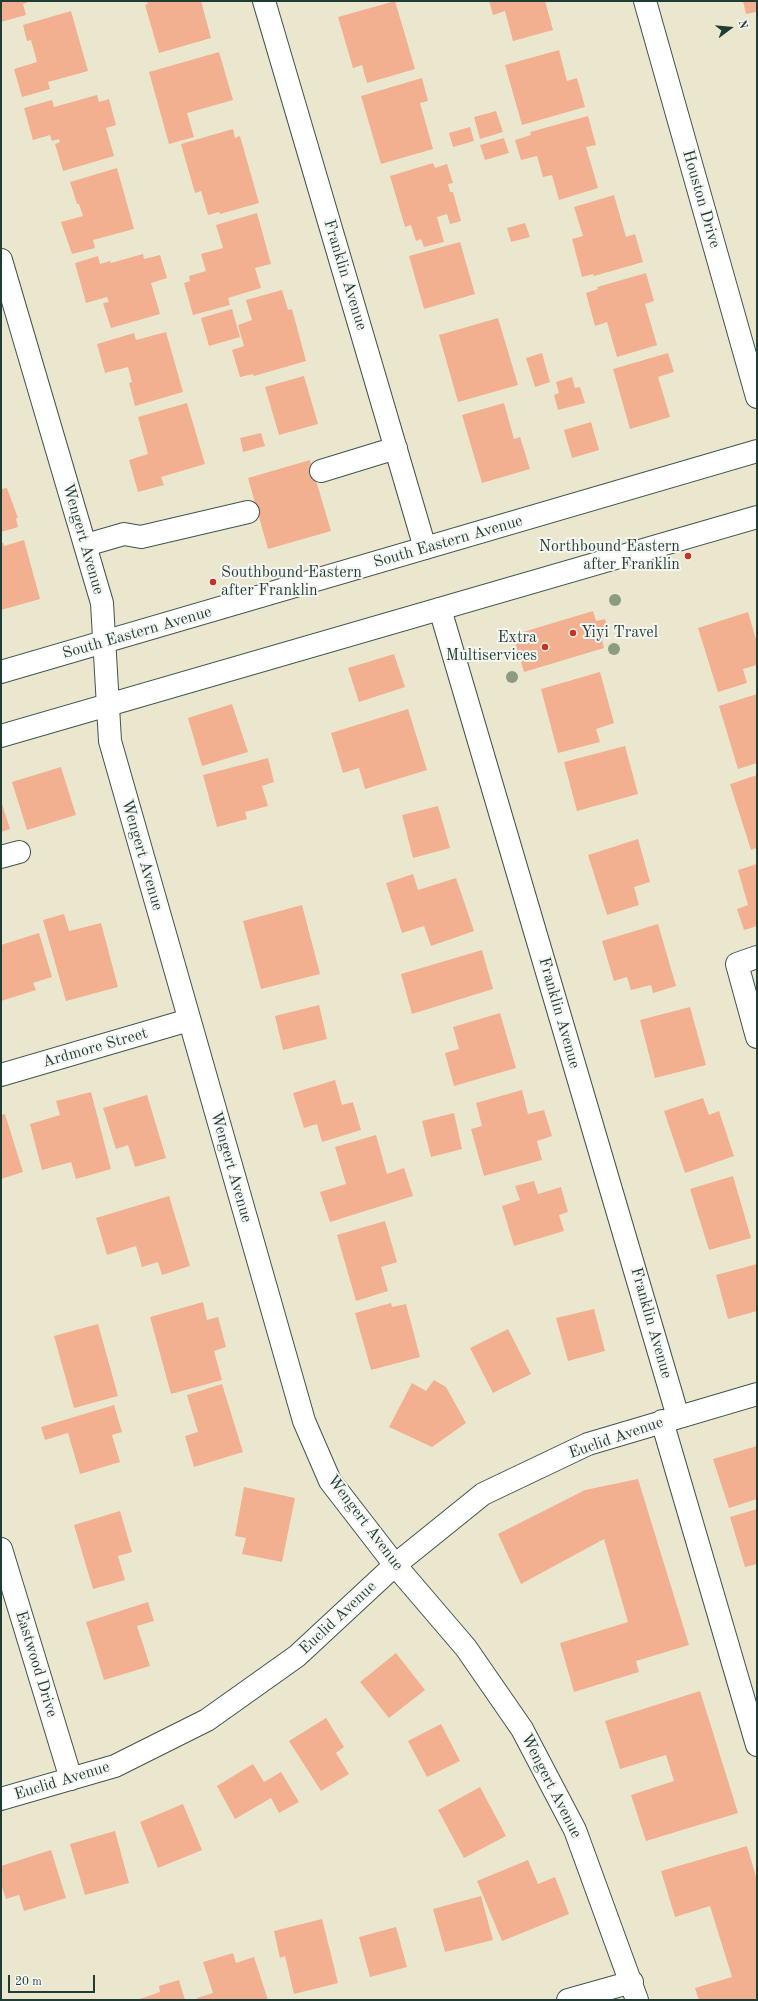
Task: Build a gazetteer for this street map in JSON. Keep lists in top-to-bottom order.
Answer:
{
  "streets": {
    "street": [
      "Houston Drive",
      "Franklin Avenue",
      "Wengert Avenue",
      "South Eastern Avenue",
      "Ardmore Street",
      "Euclid Avenue",
      "Eastwood Drive"
    ]
  },
  "crossings": [
    ["Franklin Avenue", "South Eastern Avenue"],
    ["Franklin Avenue", "Euclid Avenue"],
    ["Wengert Avenue", "South Eastern Avenue"],
    ["Wengert Avenue", "Ardmore Street"],
    ["Wengert Avenue", "Euclid Avenue"],
    ["Euclid Avenue", "Eastwood Drive"]
  ],
  "places": [
    "Northbound Eastern after Franklin",
    "Southbound Eastern after Franklin",
    "Yiyi Travel",
    "Extra Multiservices"
  ],
  "scale_bar": "20 m",
  "north": "right"
}
